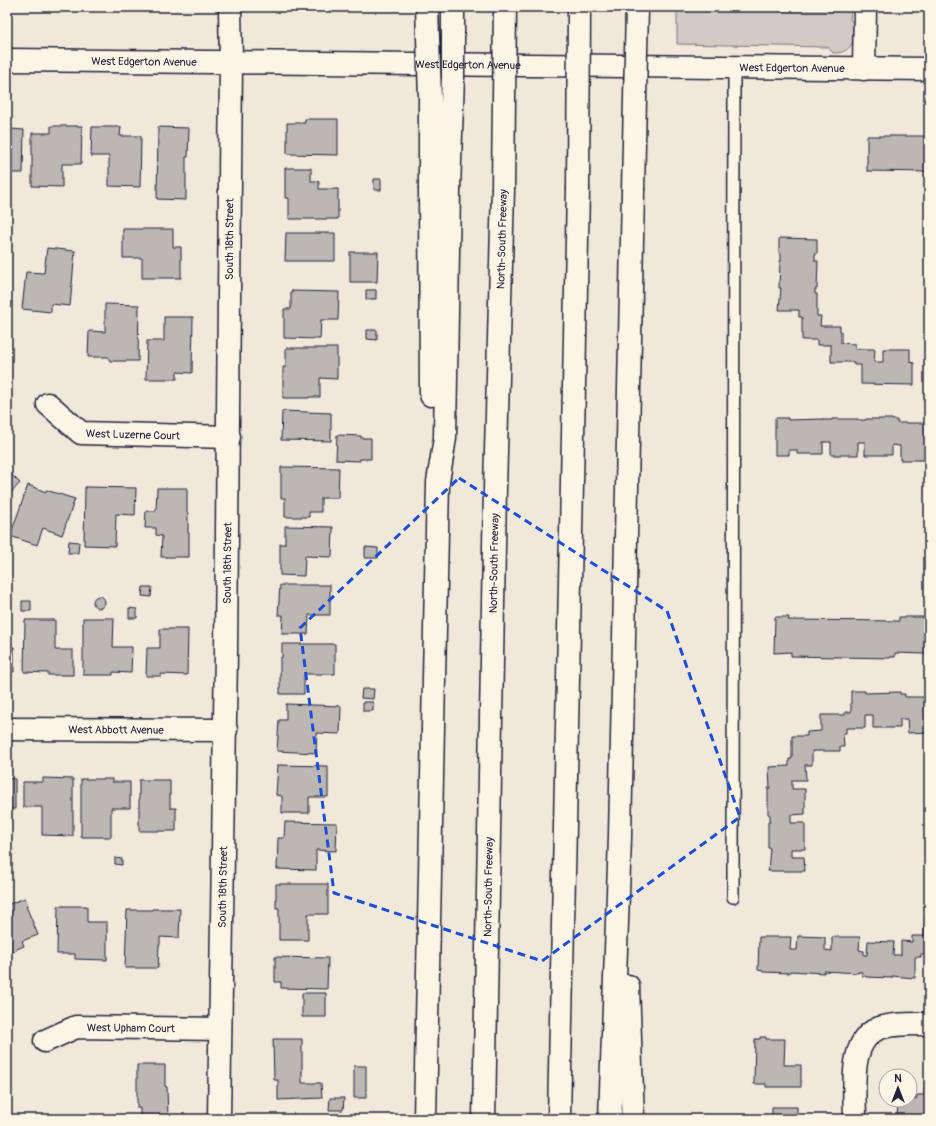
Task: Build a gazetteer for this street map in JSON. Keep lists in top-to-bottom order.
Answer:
{
  "streets": {
    "main road": [
      "West Edgerton Avenue",
      "South 18th Street",
      "North-South Freeway",
      "West Luzerne Court",
      "West Abbott Avenue",
      "West Upham Court"
    ]
  },
  "crossings": [
    ["West Edgerton Avenue", "South 18th Street"],
    ["South 18th Street", "West Luzerne Court"],
    ["South 18th Street", "West Abbott Avenue"],
    ["South 18th Street", "West Upham Court"]
  ],
  "north": "top"
}
